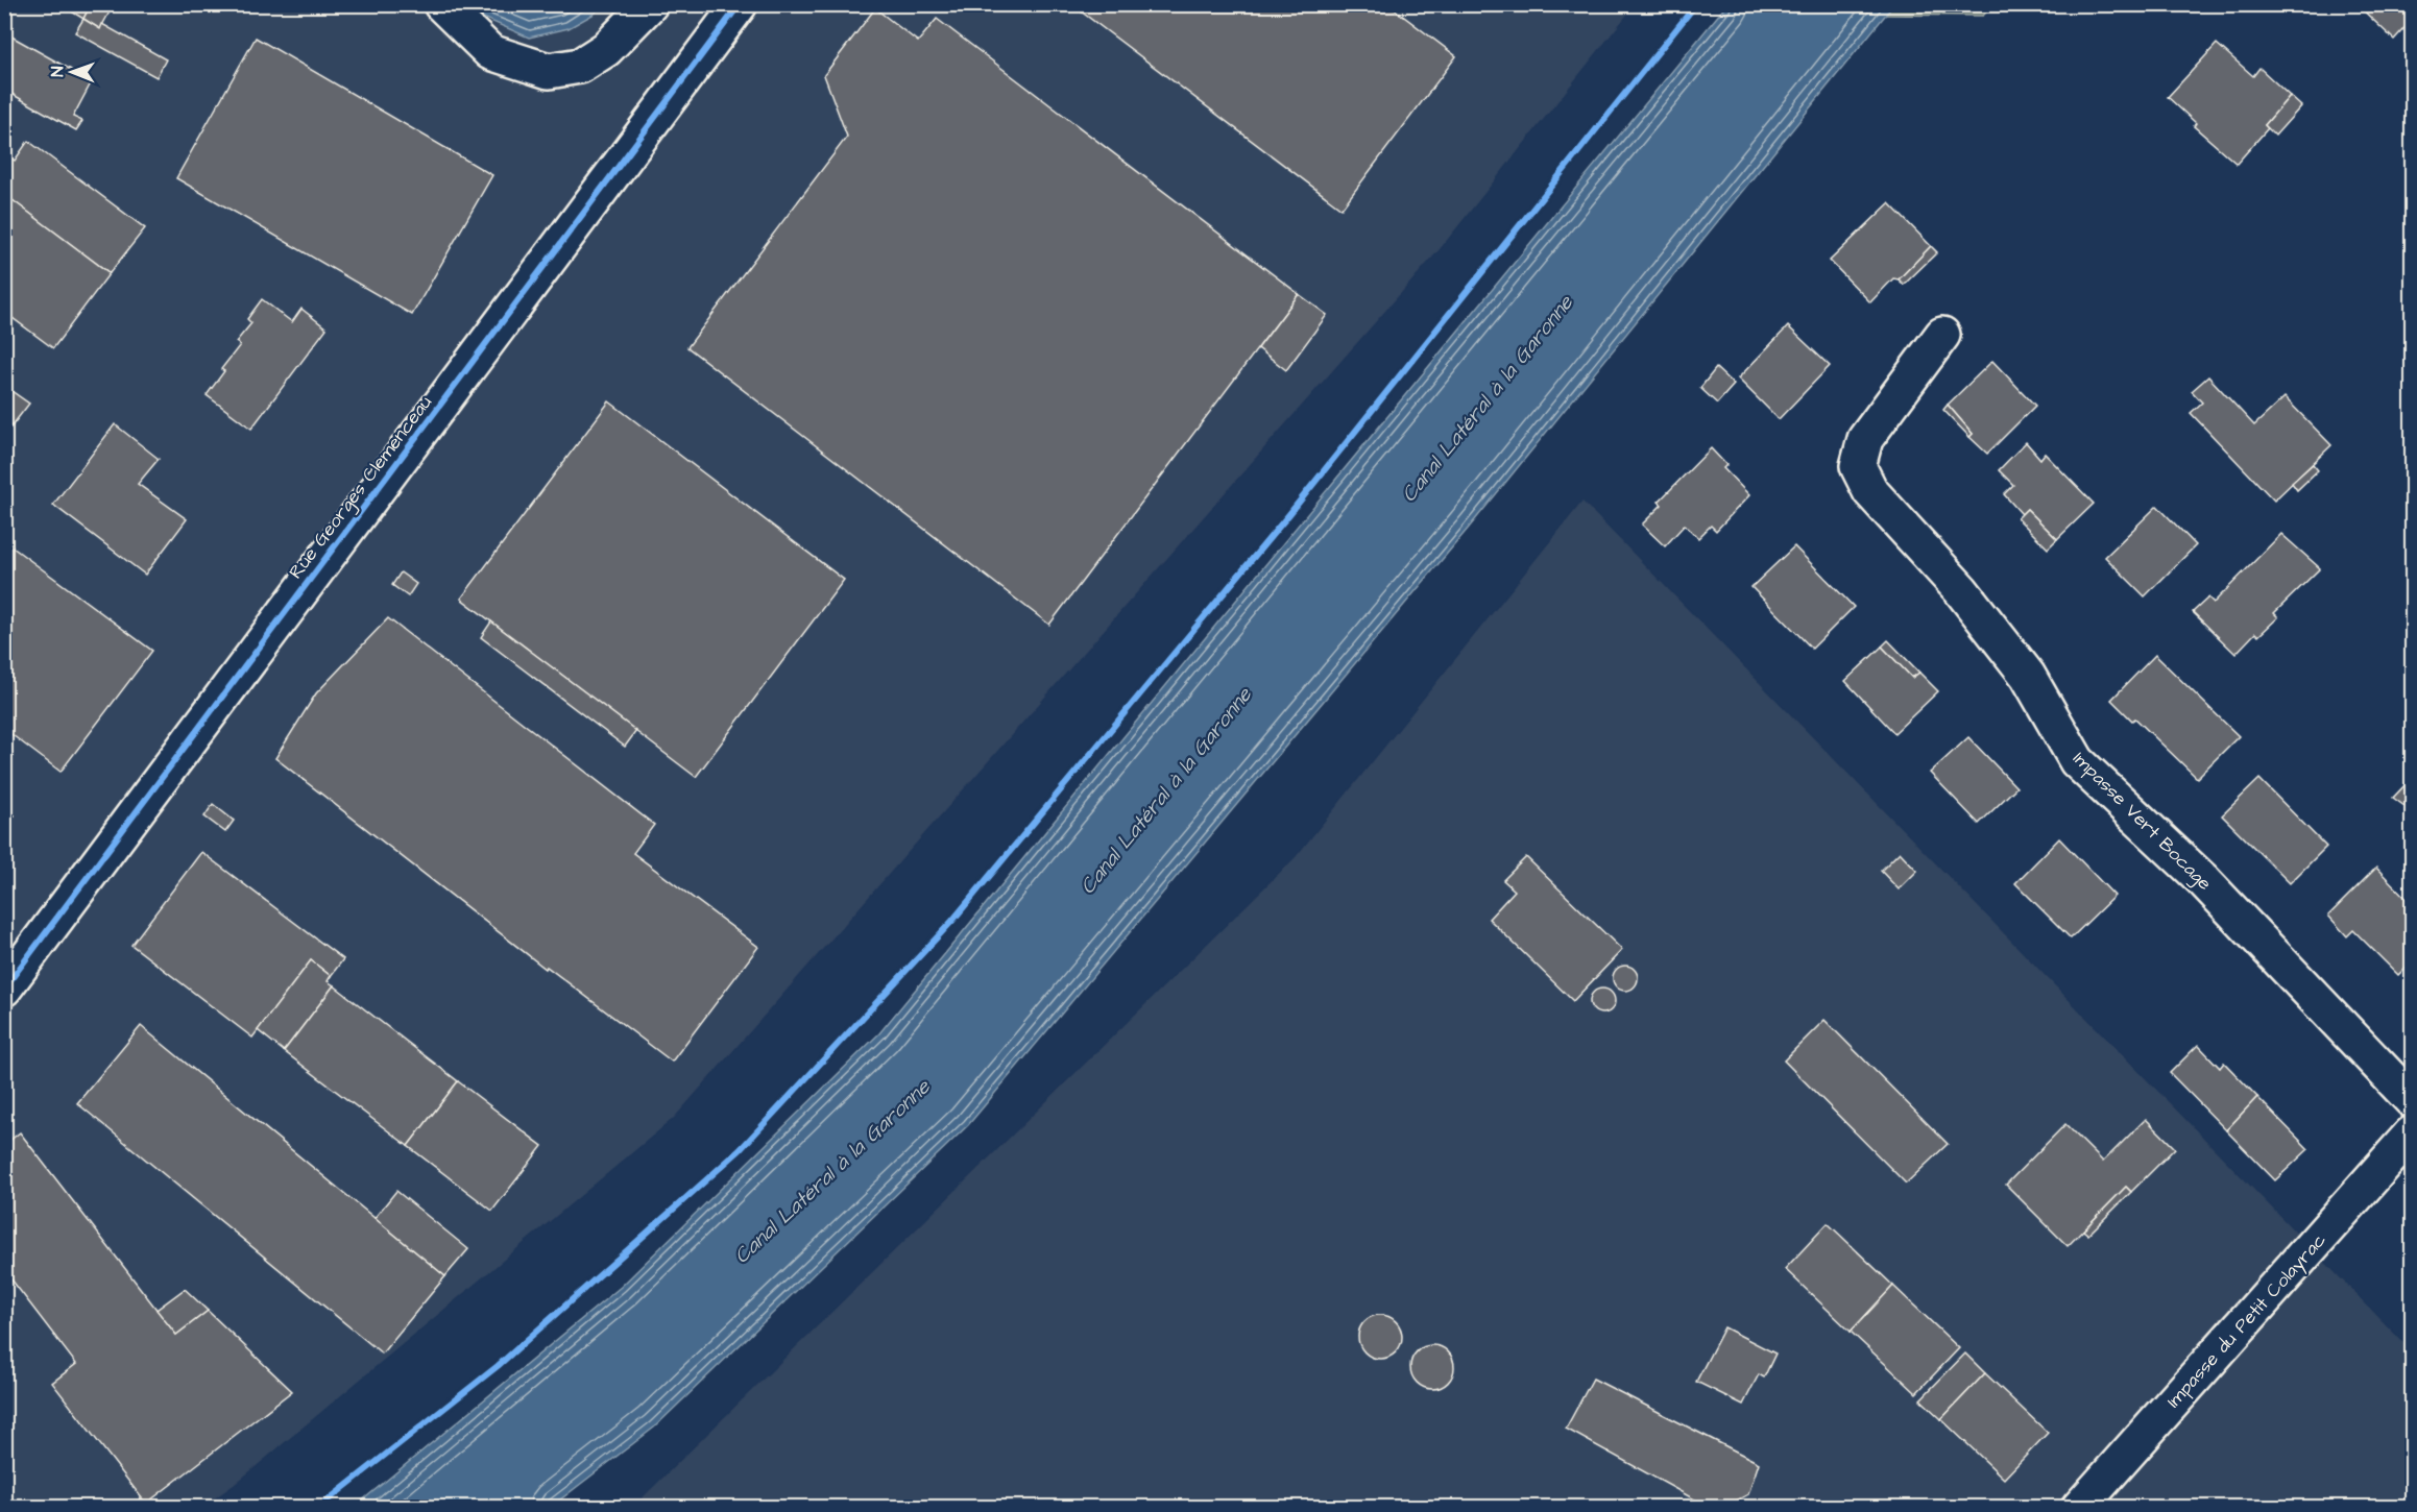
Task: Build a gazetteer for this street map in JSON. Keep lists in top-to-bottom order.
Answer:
{
  "streets": {
    "street": ["Rue Georges Clemenceau", "Impasse Vert Bocage", "Impasse du Petit Colayrac"]
  },
  "water": ["Canal Latéral à la Garonne"],
  "north": "left"
}
